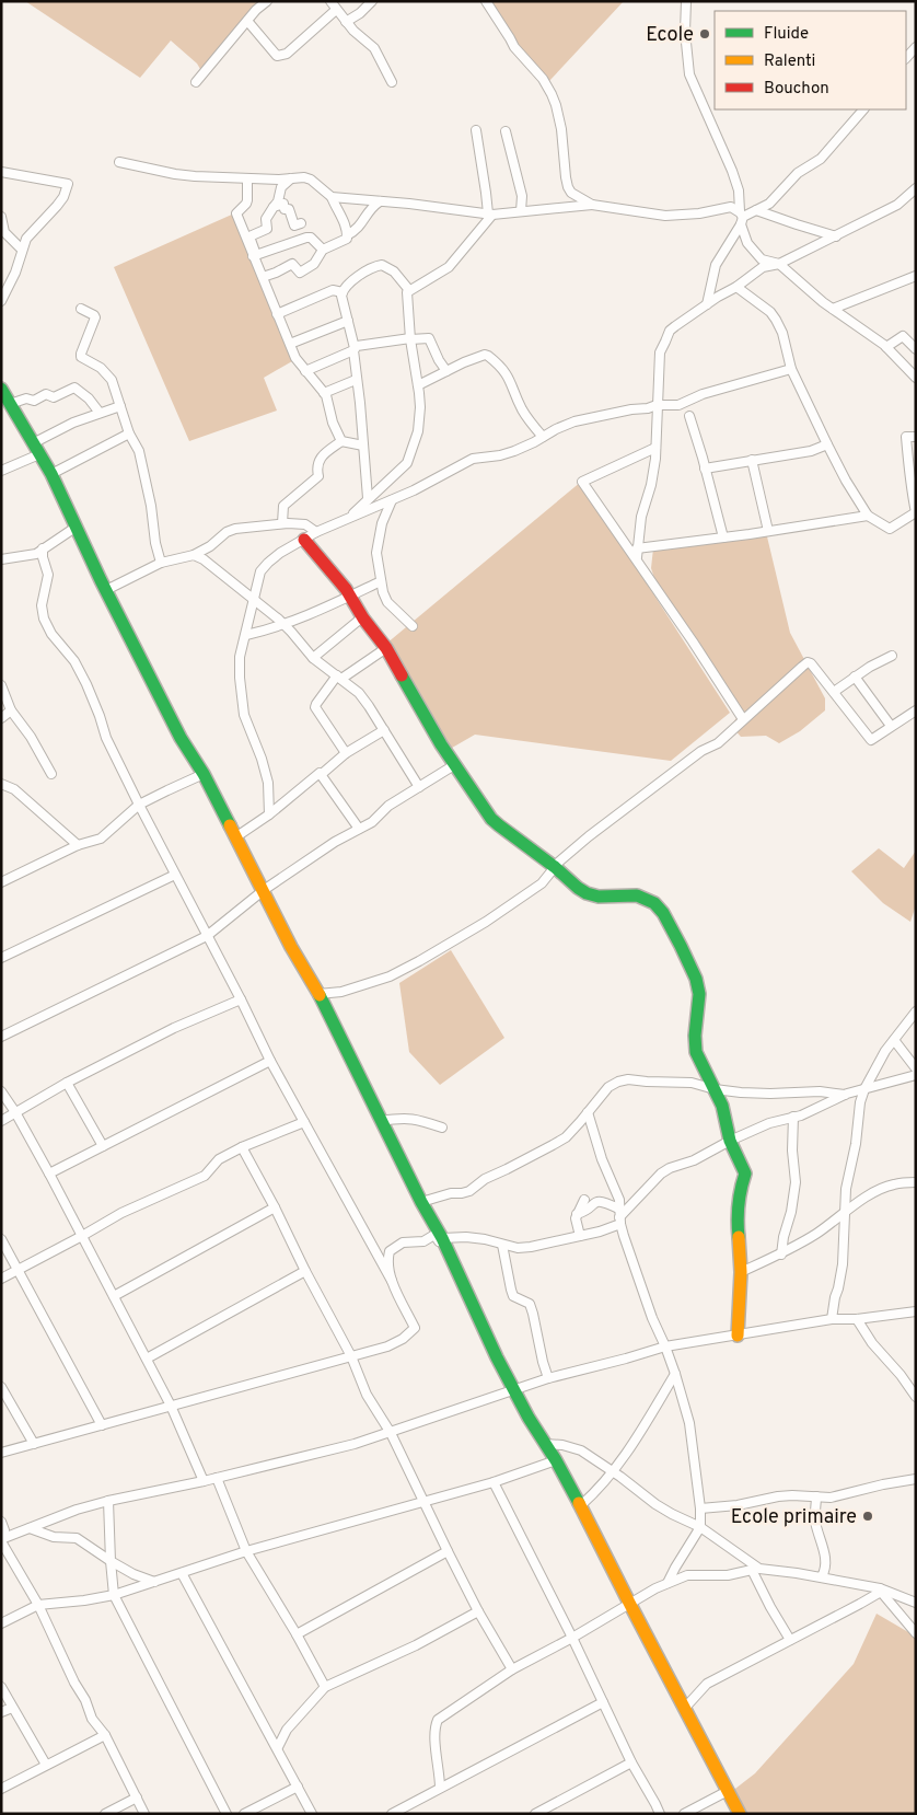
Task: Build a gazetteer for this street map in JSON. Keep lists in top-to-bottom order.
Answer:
{
  "places": ["Ecole", "Ecole primaire"],
  "legend": ["Fluide", "Ralenti", "Bouchon"]
}
